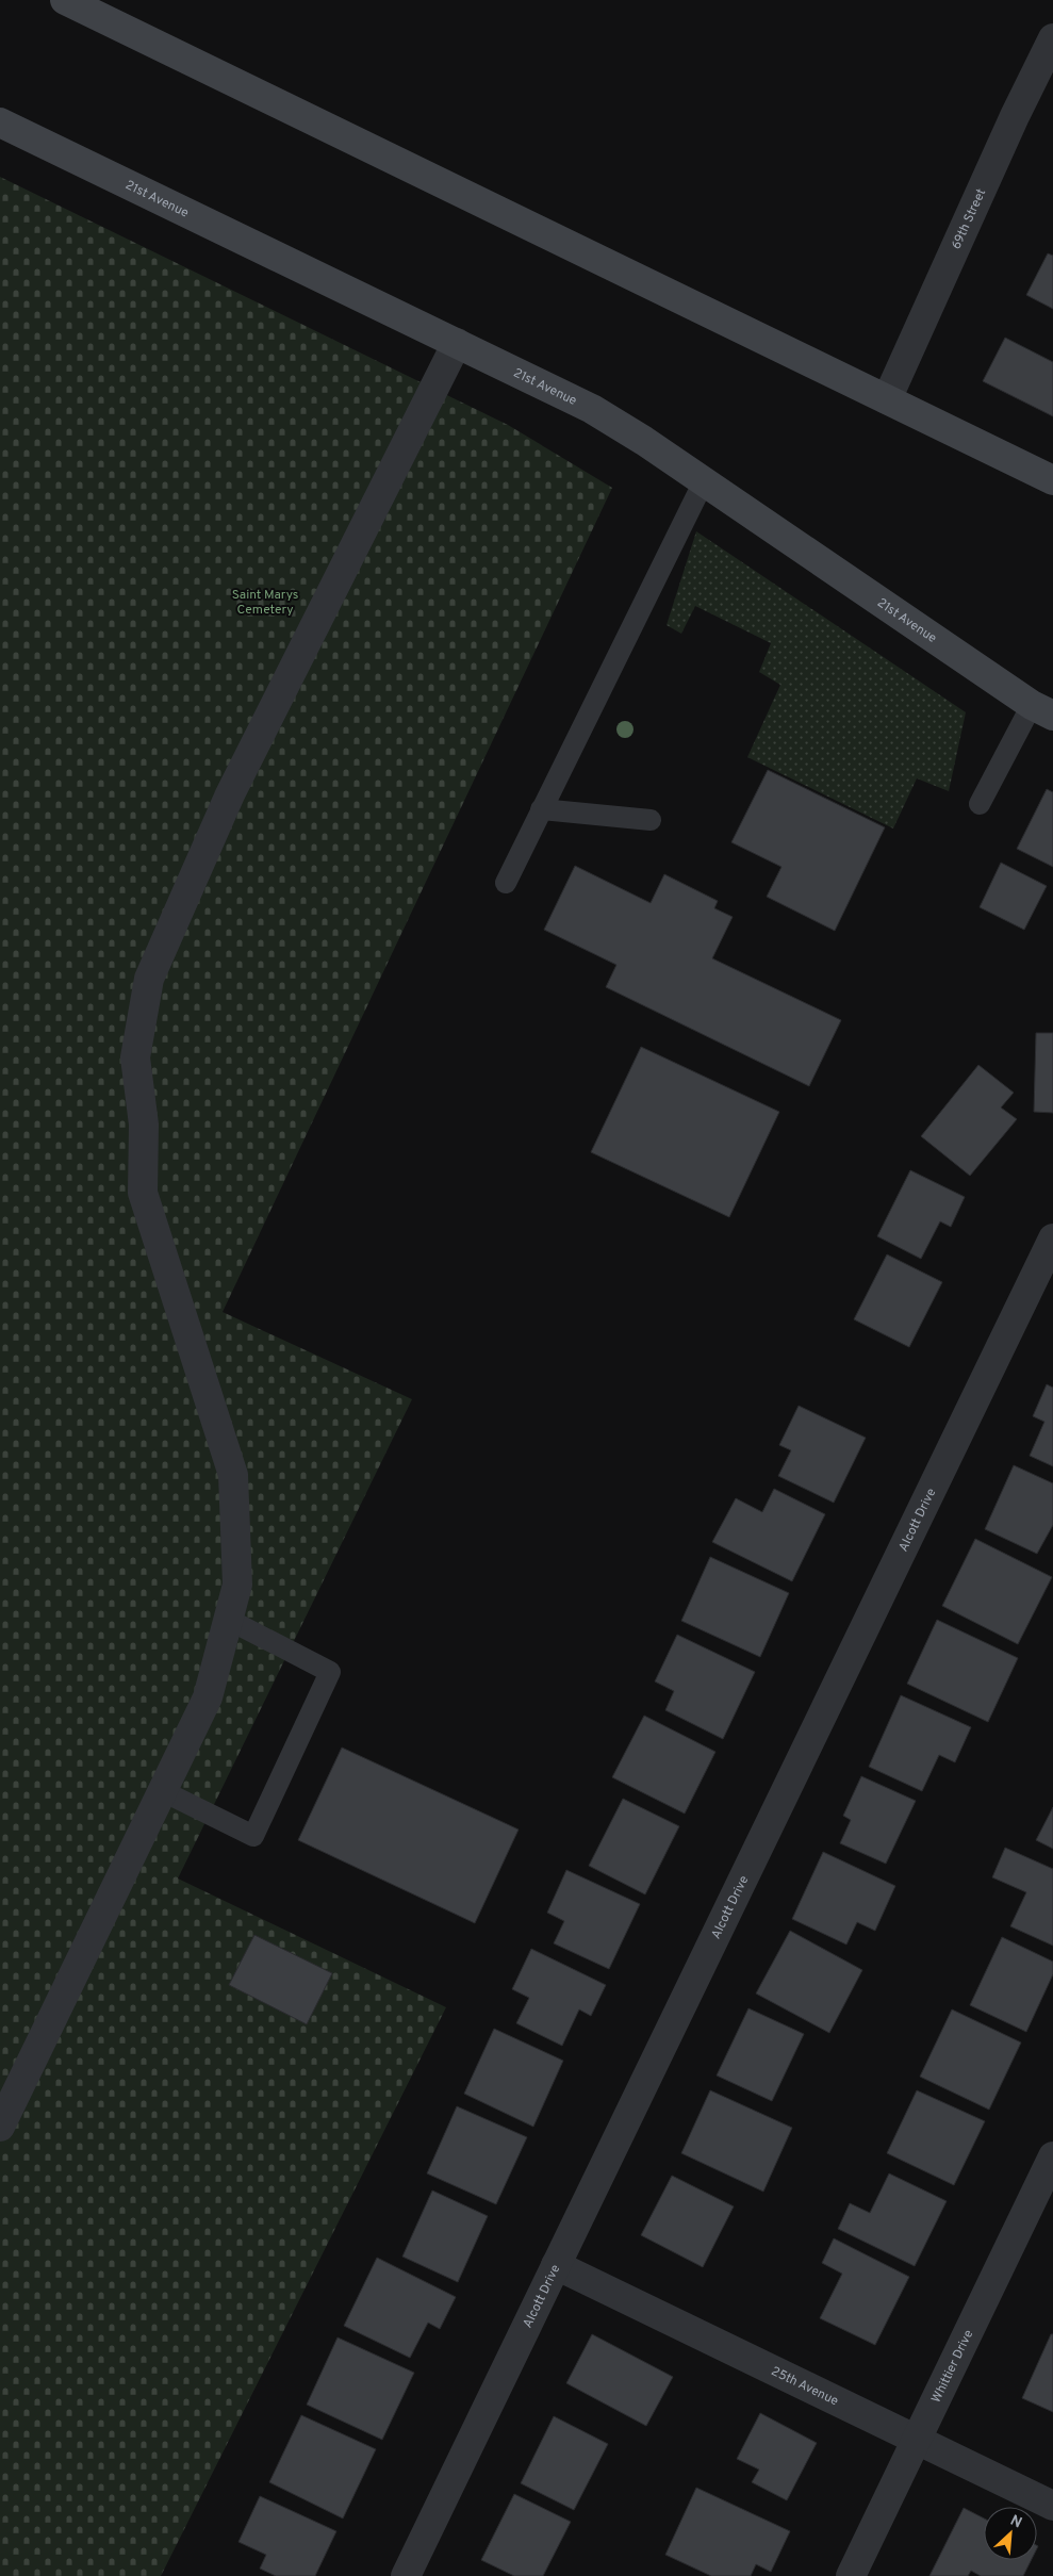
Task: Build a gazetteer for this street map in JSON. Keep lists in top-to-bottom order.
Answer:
{
  "streets": {
    "street": [
      "21st Avenue",
      "69th Street",
      "Alcott Drive",
      "Whittier Drive",
      "25th Avenue"
    ]
  },
  "crossings": [
    ["Alcott Drive", "25th Avenue"],
    ["Whittier Drive", "25th Avenue"]
  ],
  "parks": ["Saint Marys Cemetery"],
  "north": "top right"
}
